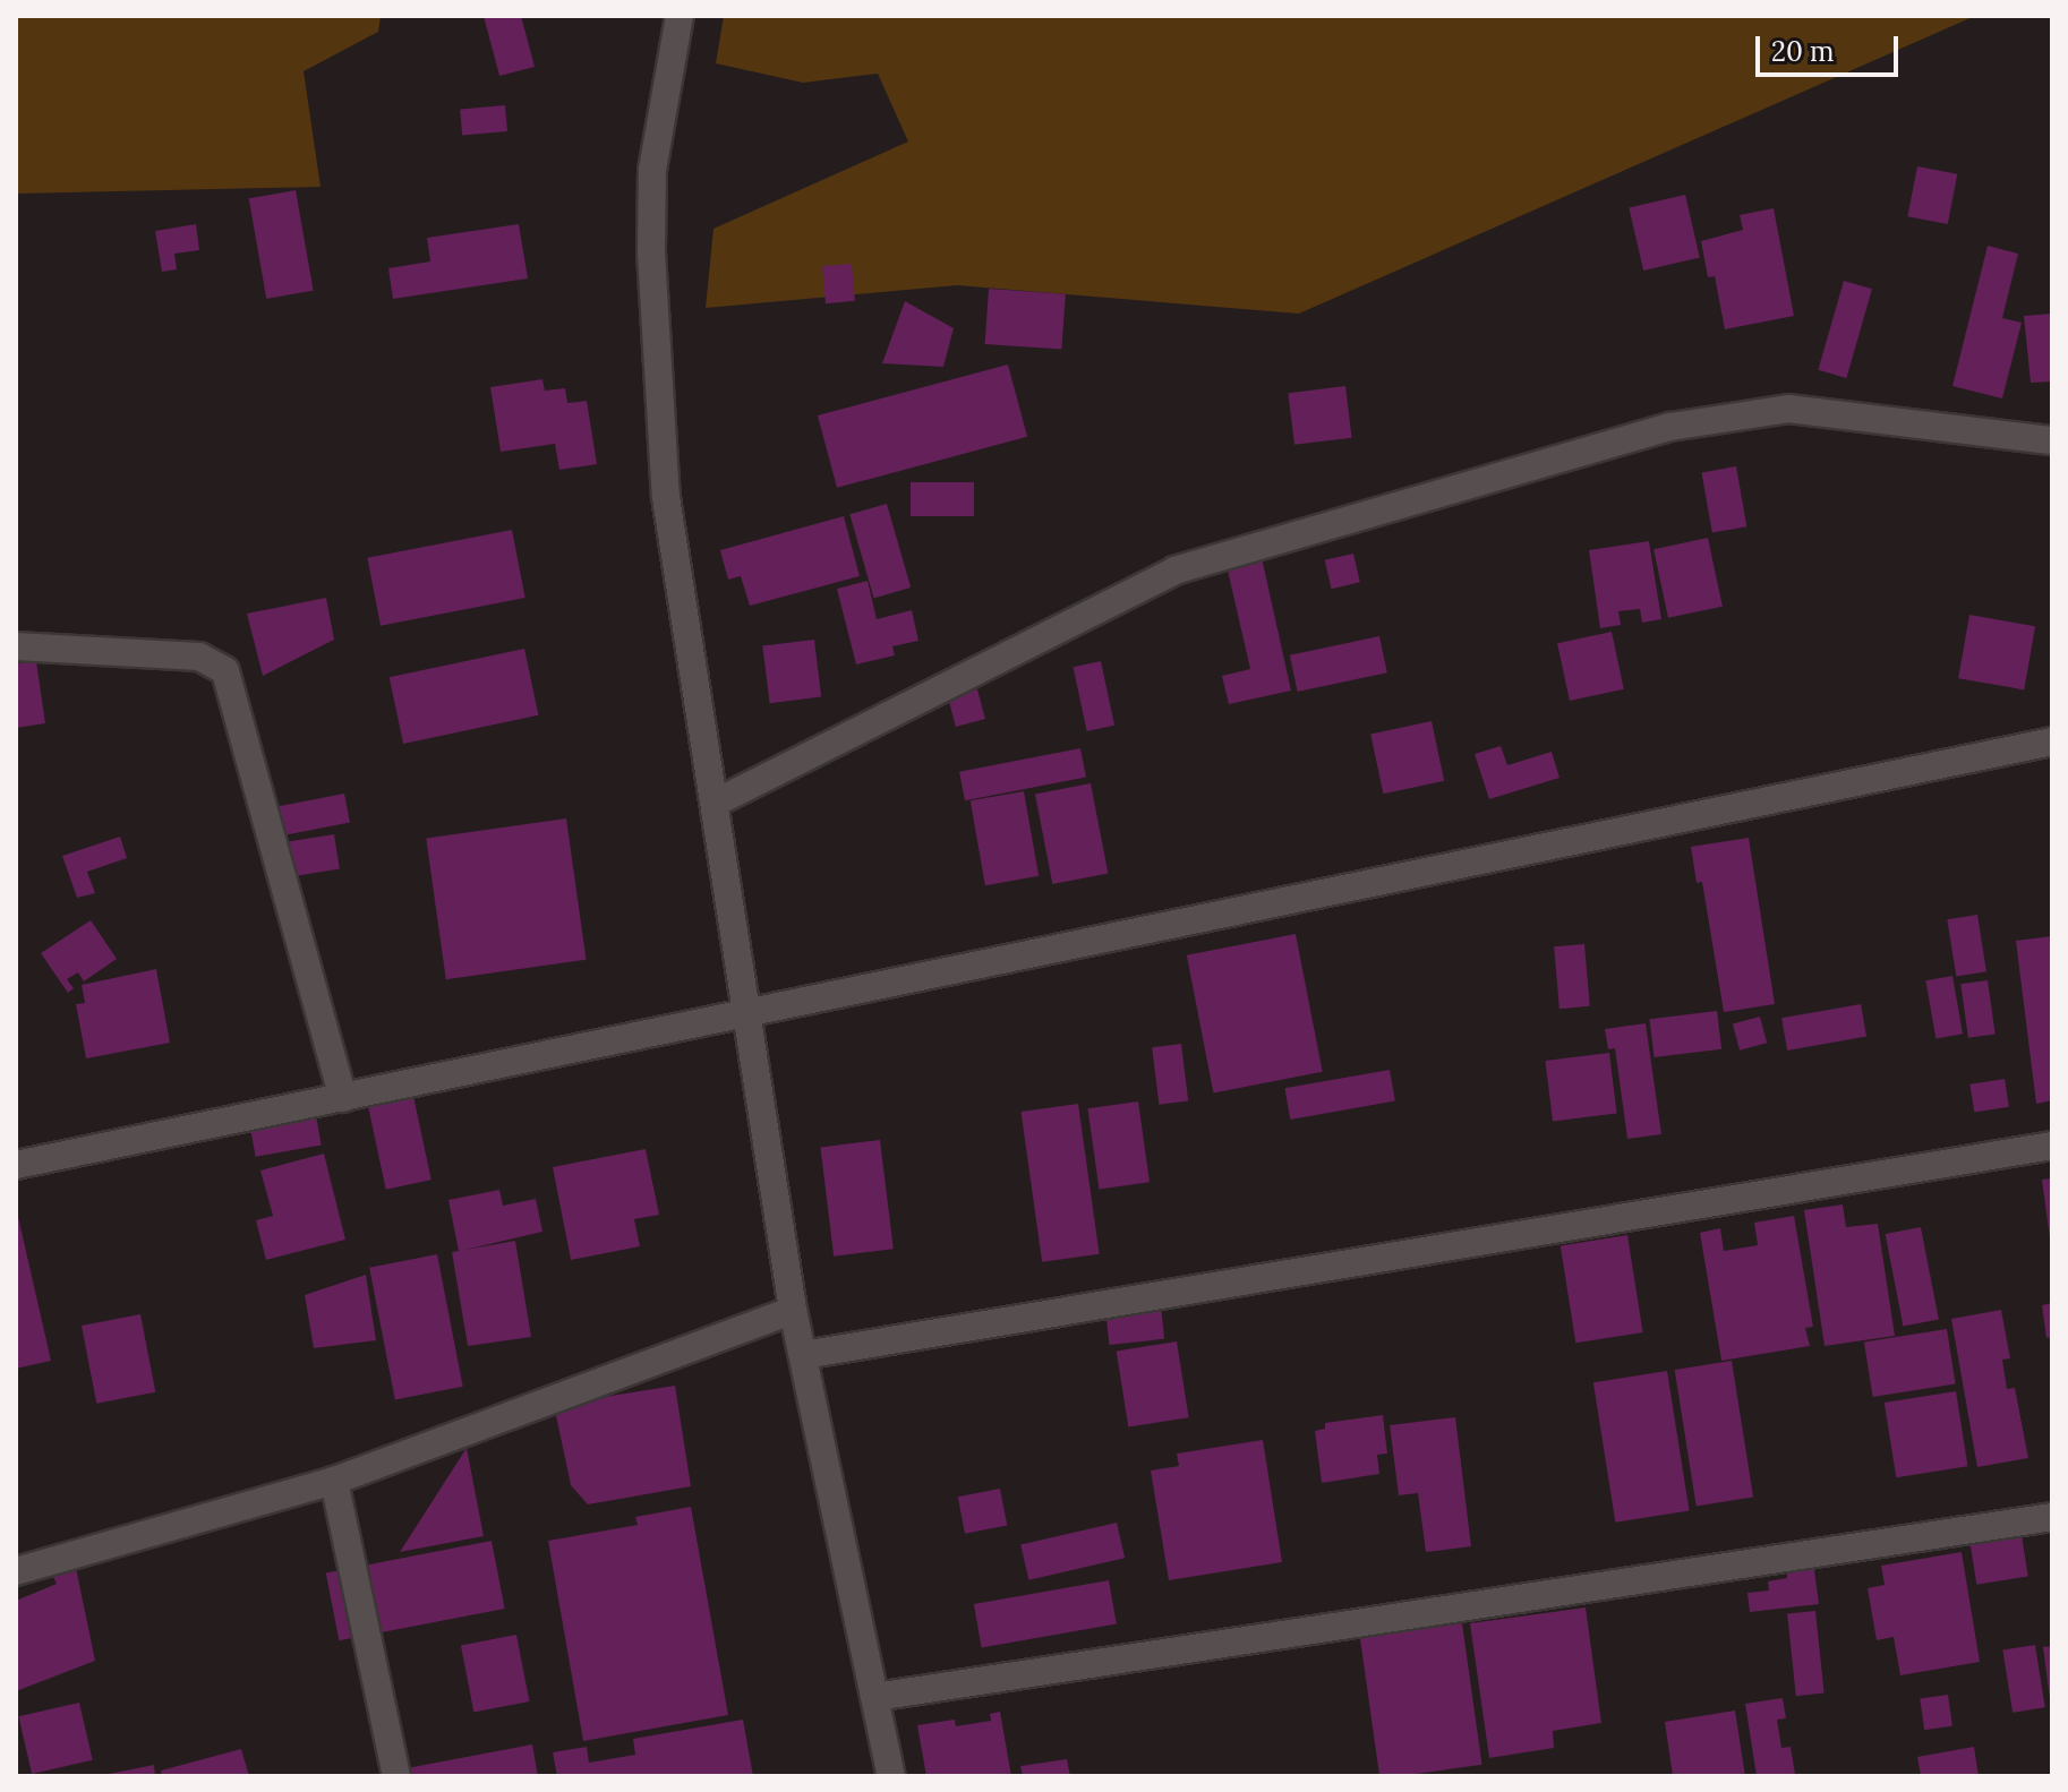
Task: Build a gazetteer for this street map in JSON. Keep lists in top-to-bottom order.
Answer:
{
  "scale_bar": "20 m"
}
